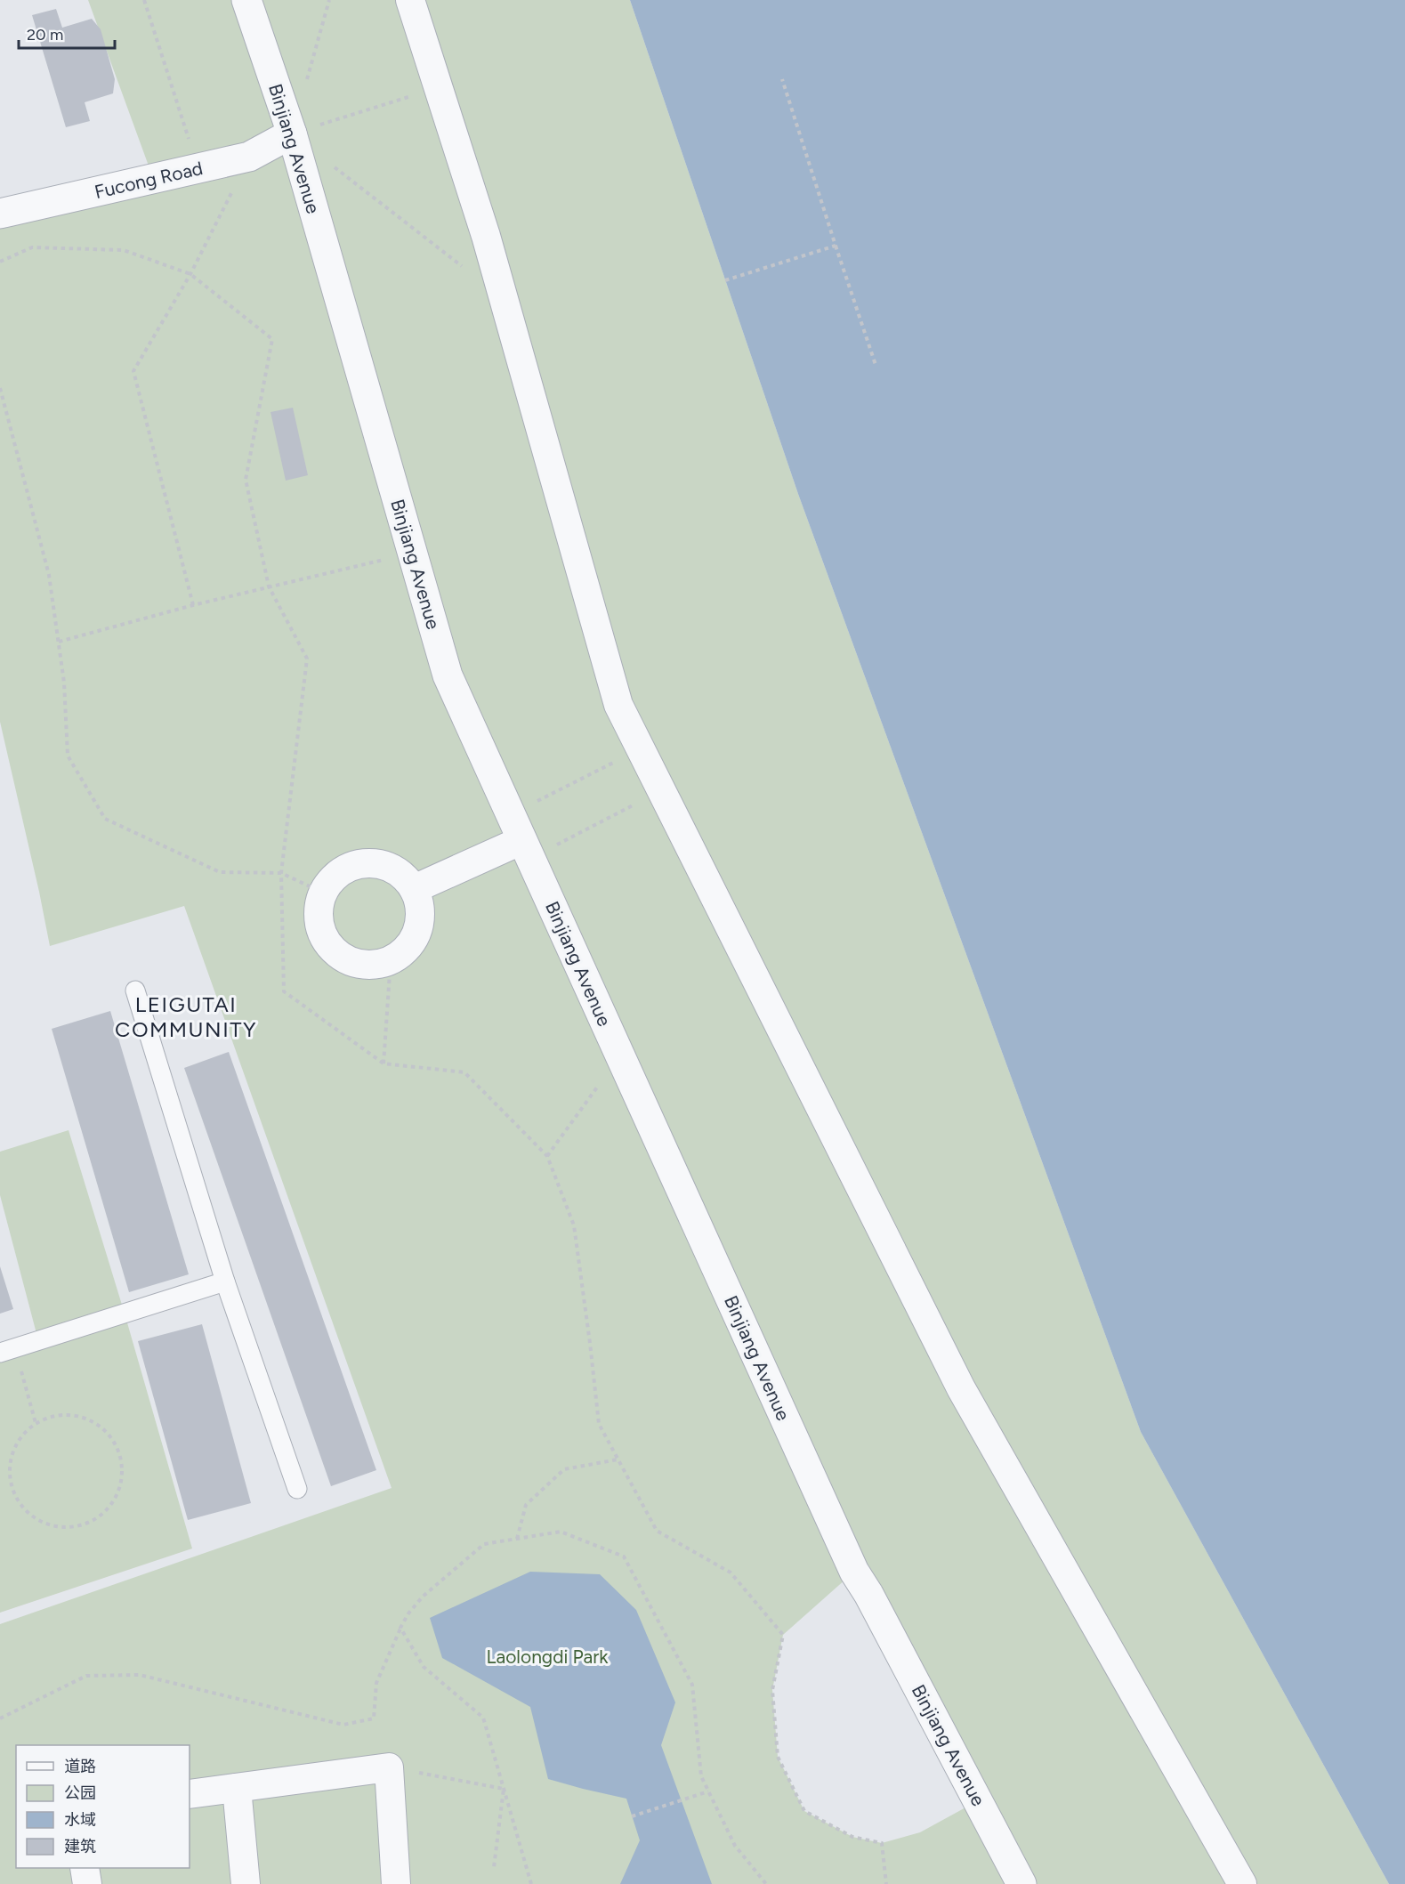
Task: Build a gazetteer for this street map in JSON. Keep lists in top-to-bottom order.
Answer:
{
  "streets": {
    "street": ["Binjiang Avenue", "Fucong Road"]
  },
  "crossings": [
    ["Binjiang Avenue", "Fucong Road"]
  ],
  "districts": ["LEIGUTAI COMMUNITY"],
  "parks": ["Laolongdi Park"],
  "legend": [
    "道路",
    "公园",
    "水域",
    "建筑"
  ],
  "scale_bar": "20 m"
}
